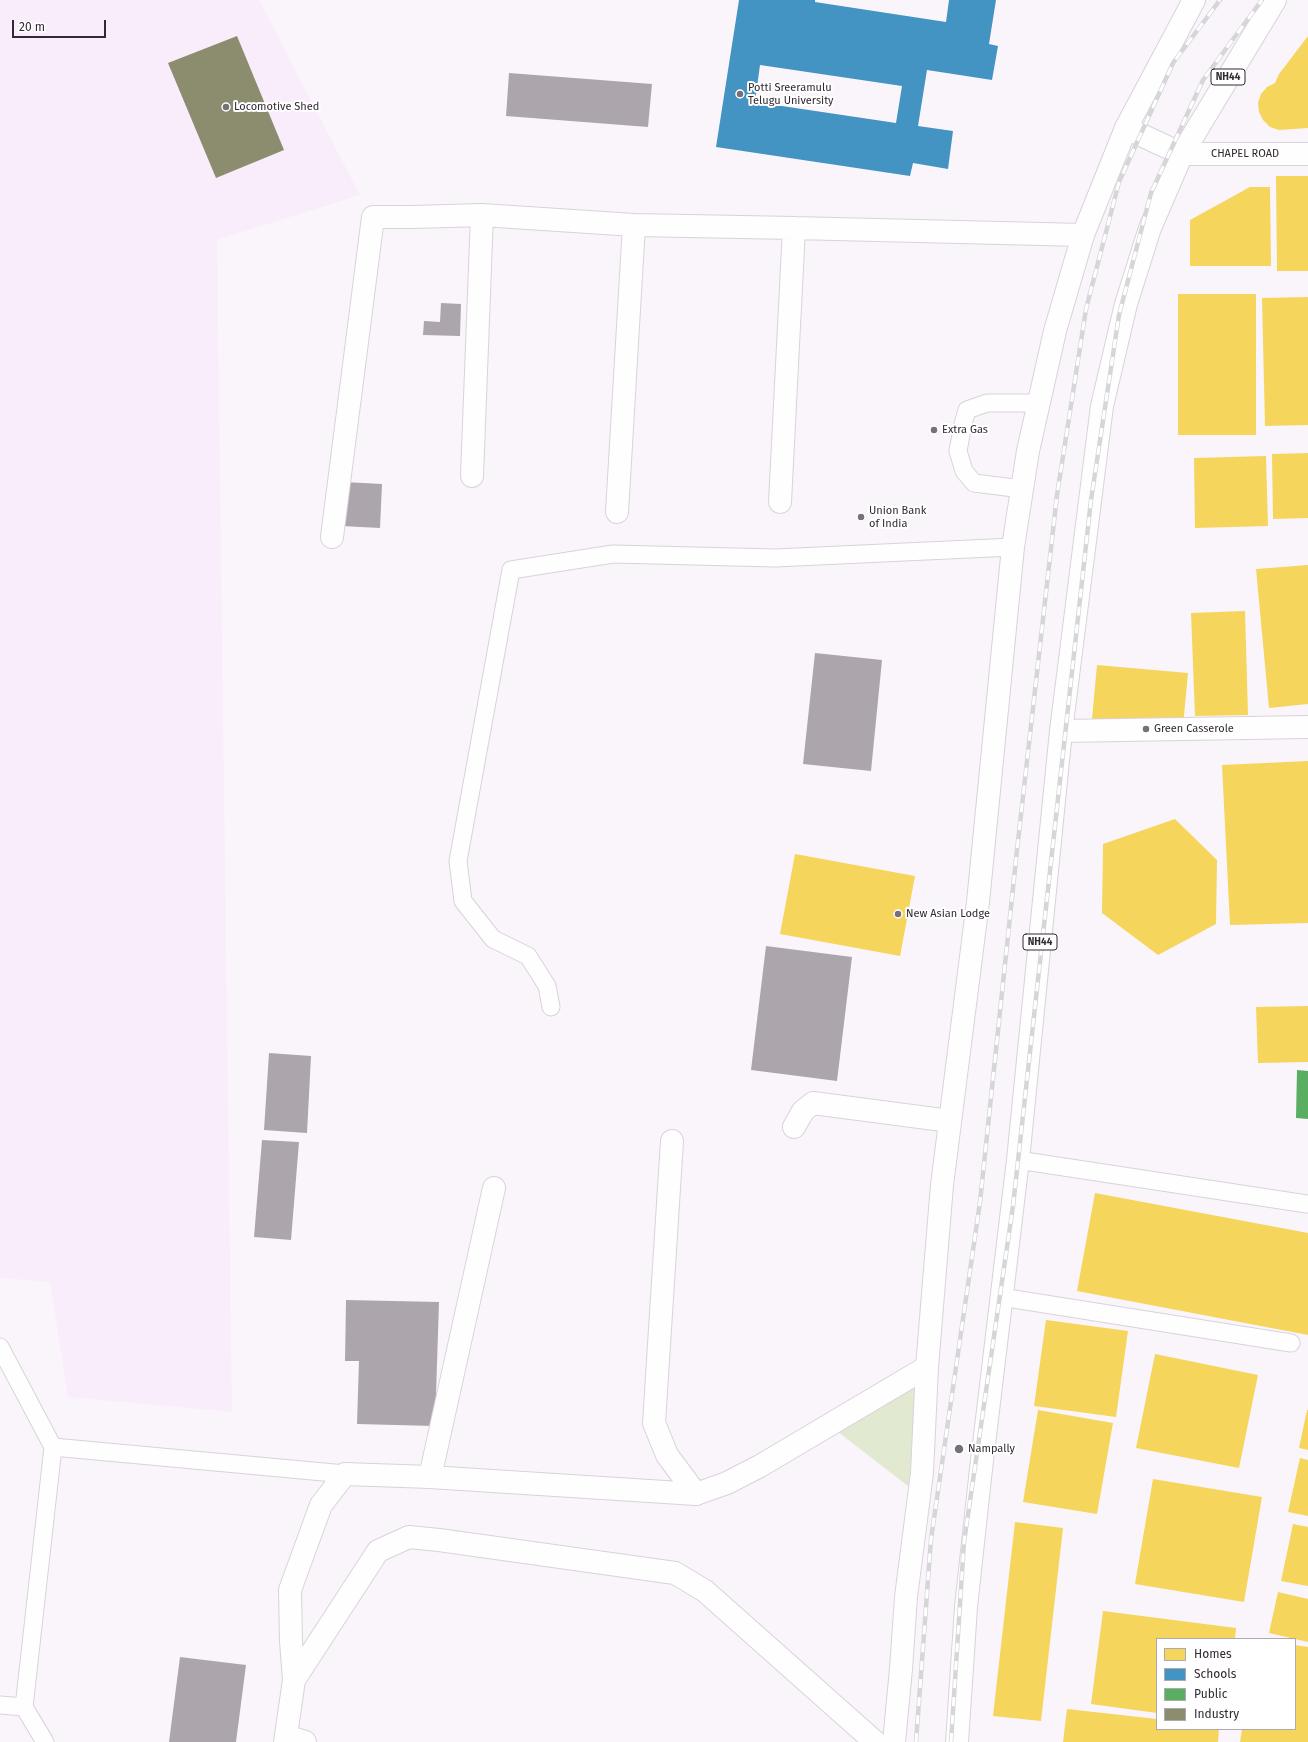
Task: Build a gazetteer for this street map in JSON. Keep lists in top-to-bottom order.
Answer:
{
  "streets": {
    "main road": ["NH44", "CHAPEL ROAD"]
  },
  "crossings": [
    ["NH44", "CHAPEL ROAD"]
  ],
  "places": [
    "Potti Sreeramulu Telugu University",
    "Locomotive Shed",
    "Extra Gas",
    "Union Bank of India",
    "Green Casserole",
    "New Asian Lodge",
    "Nampally"
  ],
  "legend": [
    "Homes",
    "Schools",
    "Public",
    "Industry"
  ],
  "scale_bar": "20 m"
}
